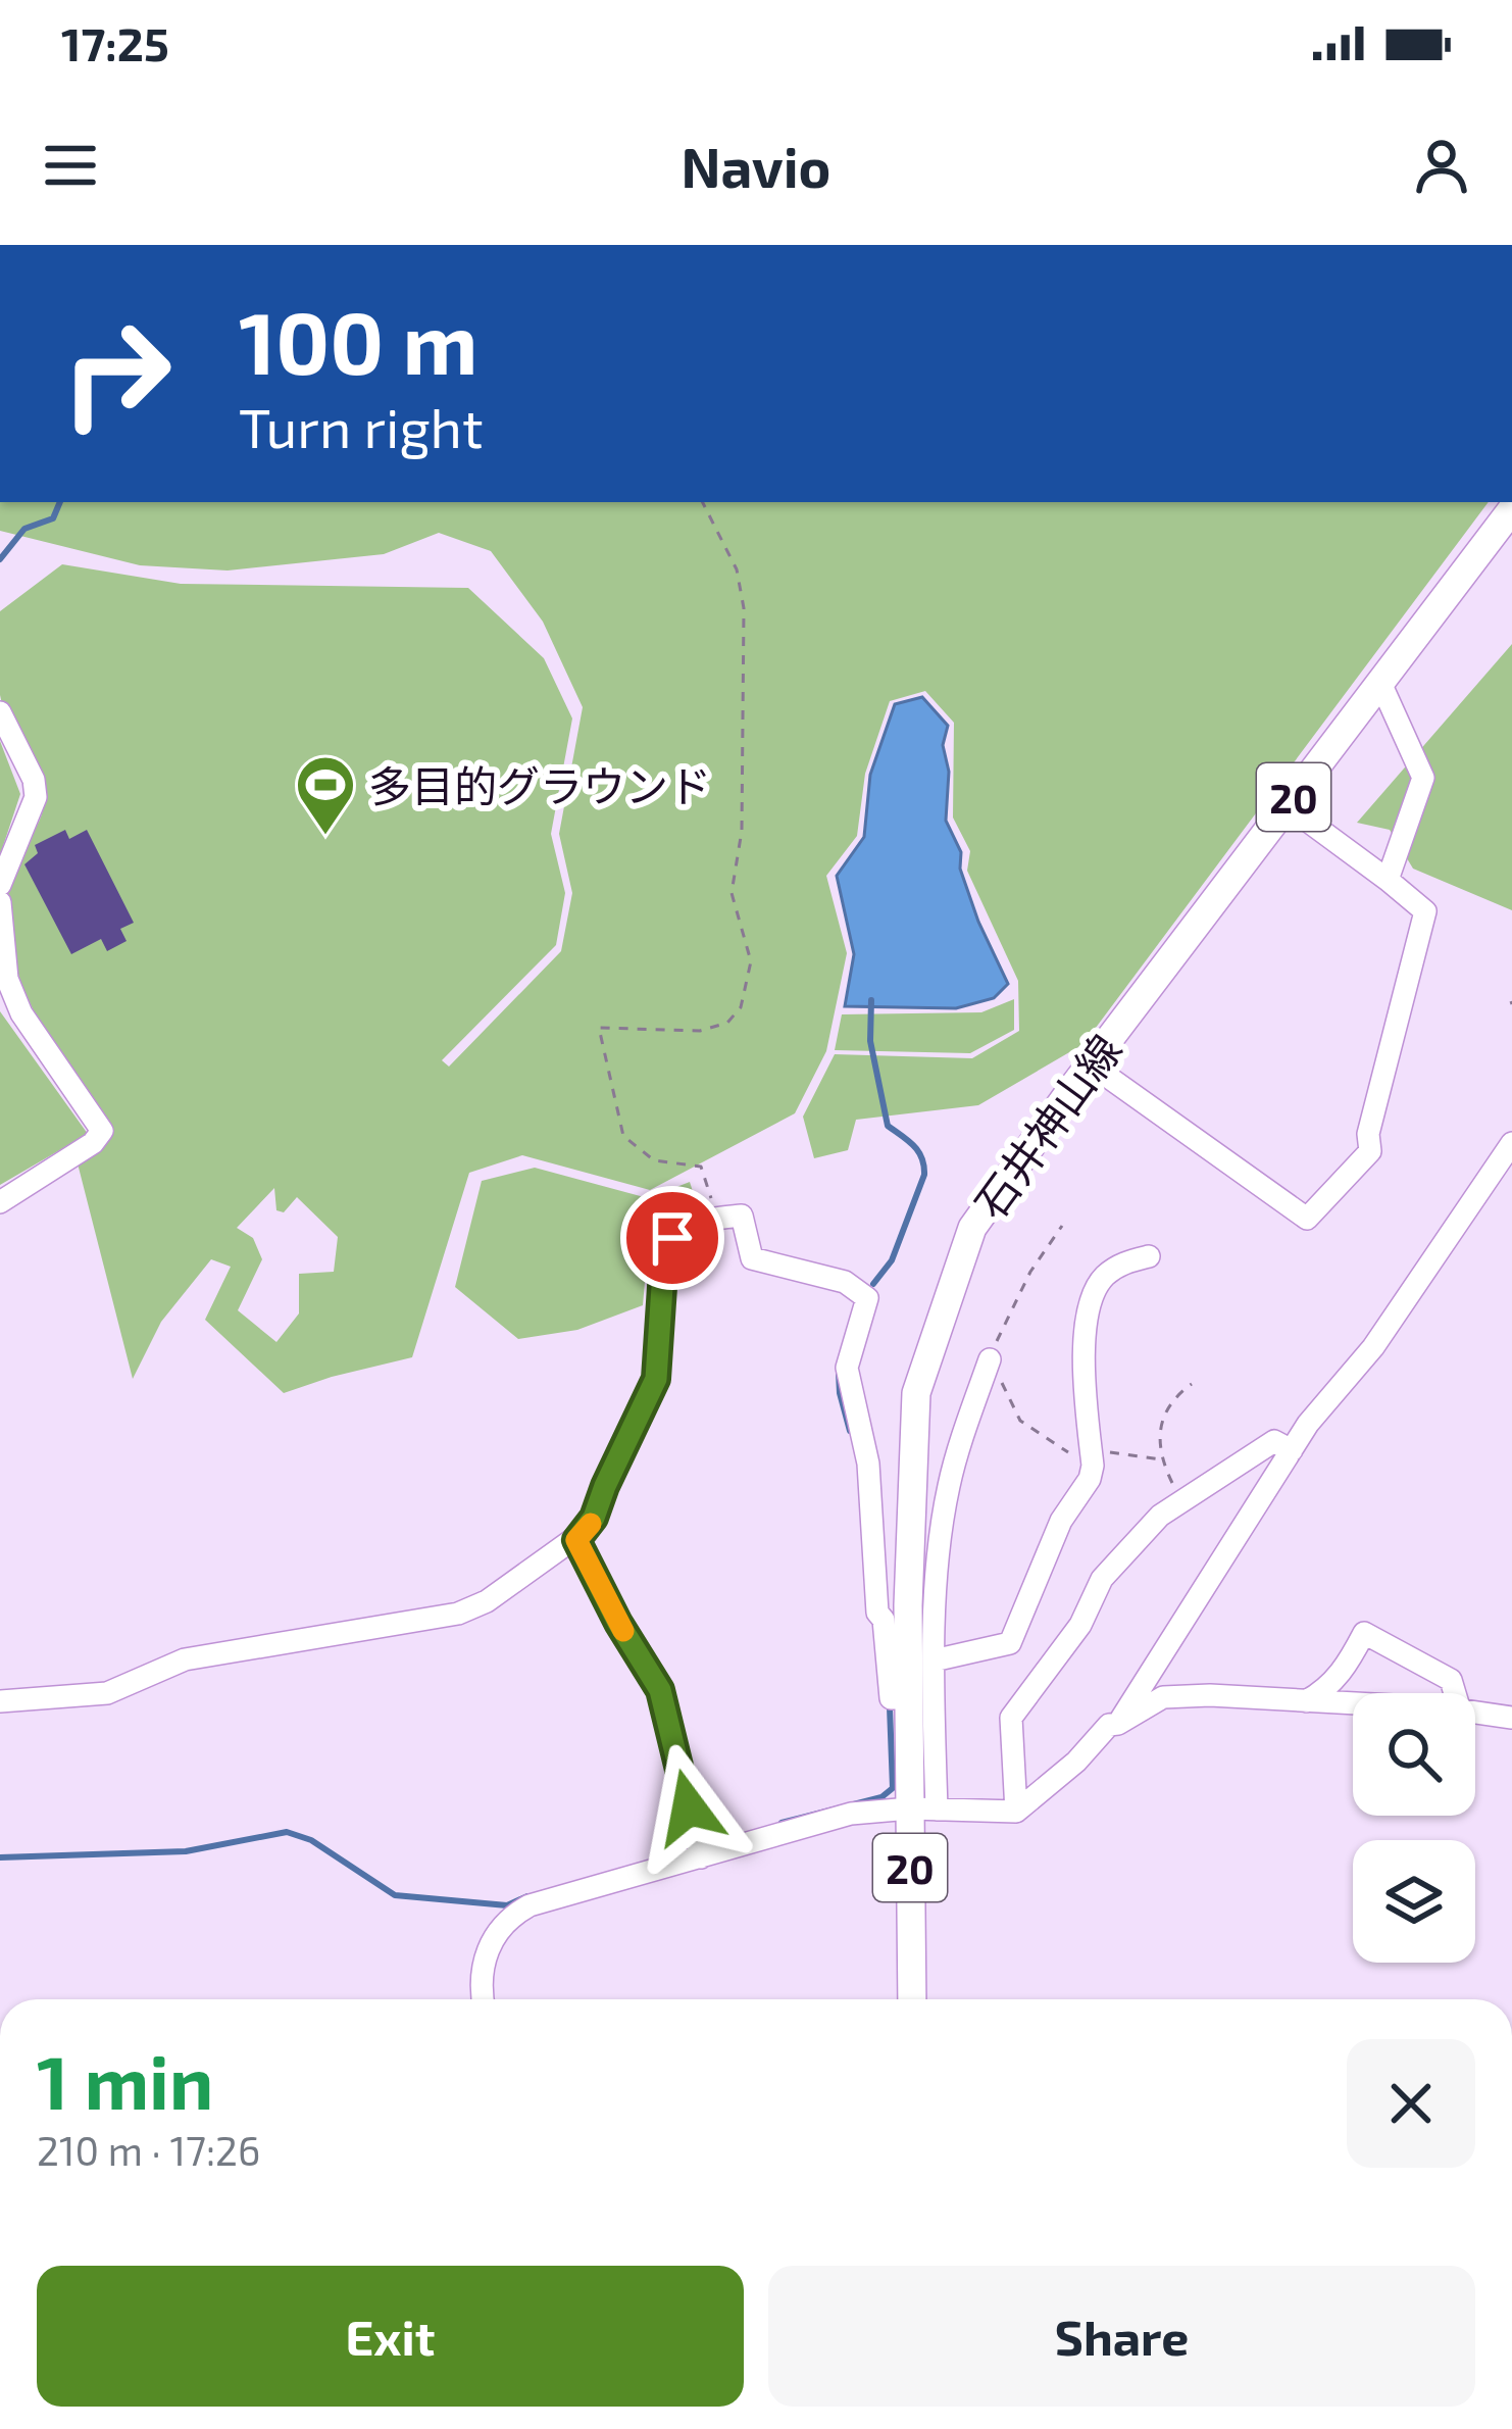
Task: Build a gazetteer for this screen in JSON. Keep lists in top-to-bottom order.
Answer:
{
  "streets": {
    "main road": ["20", "石井神山線"]
  },
  "places": {
    "sports": ["多目的グラウンド"]
  },
  "page": {
    "status": "17:25",
    "header": "Navio",
    "turn": ["100 m", "Turn right"],
    "heading": ["1 min", "210 m · 17:26"],
    "buttons": ["Exit", "Share"]
  }
}
